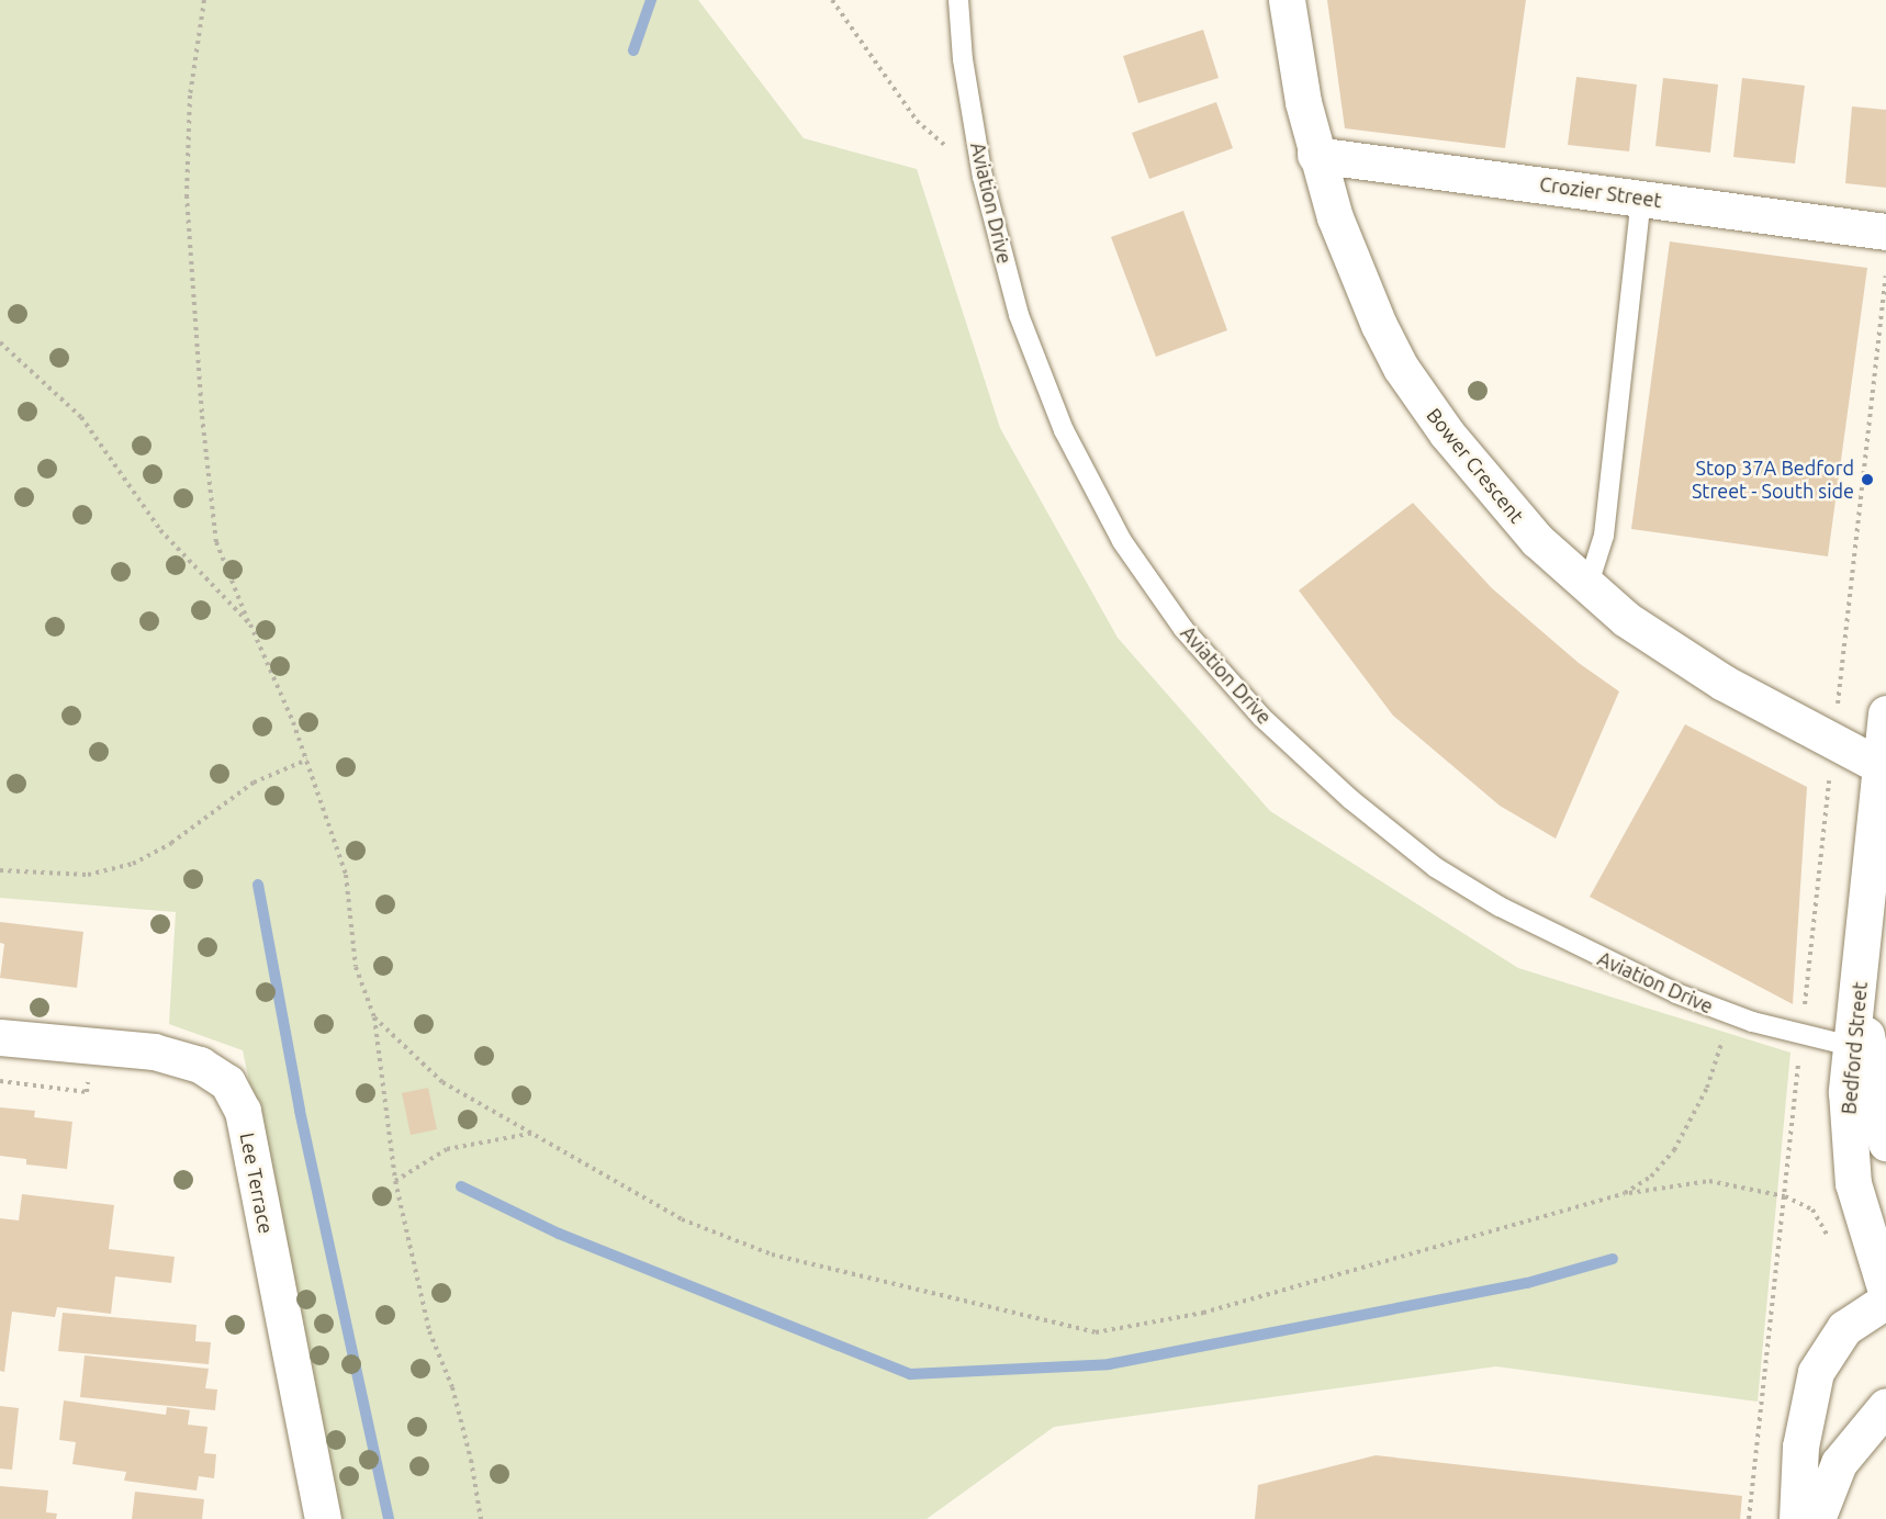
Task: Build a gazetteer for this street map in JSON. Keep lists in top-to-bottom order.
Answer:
{
  "streets": {
    "street": [
      "Crozier Street",
      "Bower Crescent",
      "Bedford Street",
      "Lee Terrace"
    ],
    "lane": ["Aviation Drive"]
  },
  "crossings": [
    ["Crozier Street", "Bower Crescent"],
    ["Aviation Drive", "Bedford Street"],
    ["Bower Crescent", "Bedford Street"]
  ],
  "places": ["Stop 37A Bedford Street - South side"]
}
